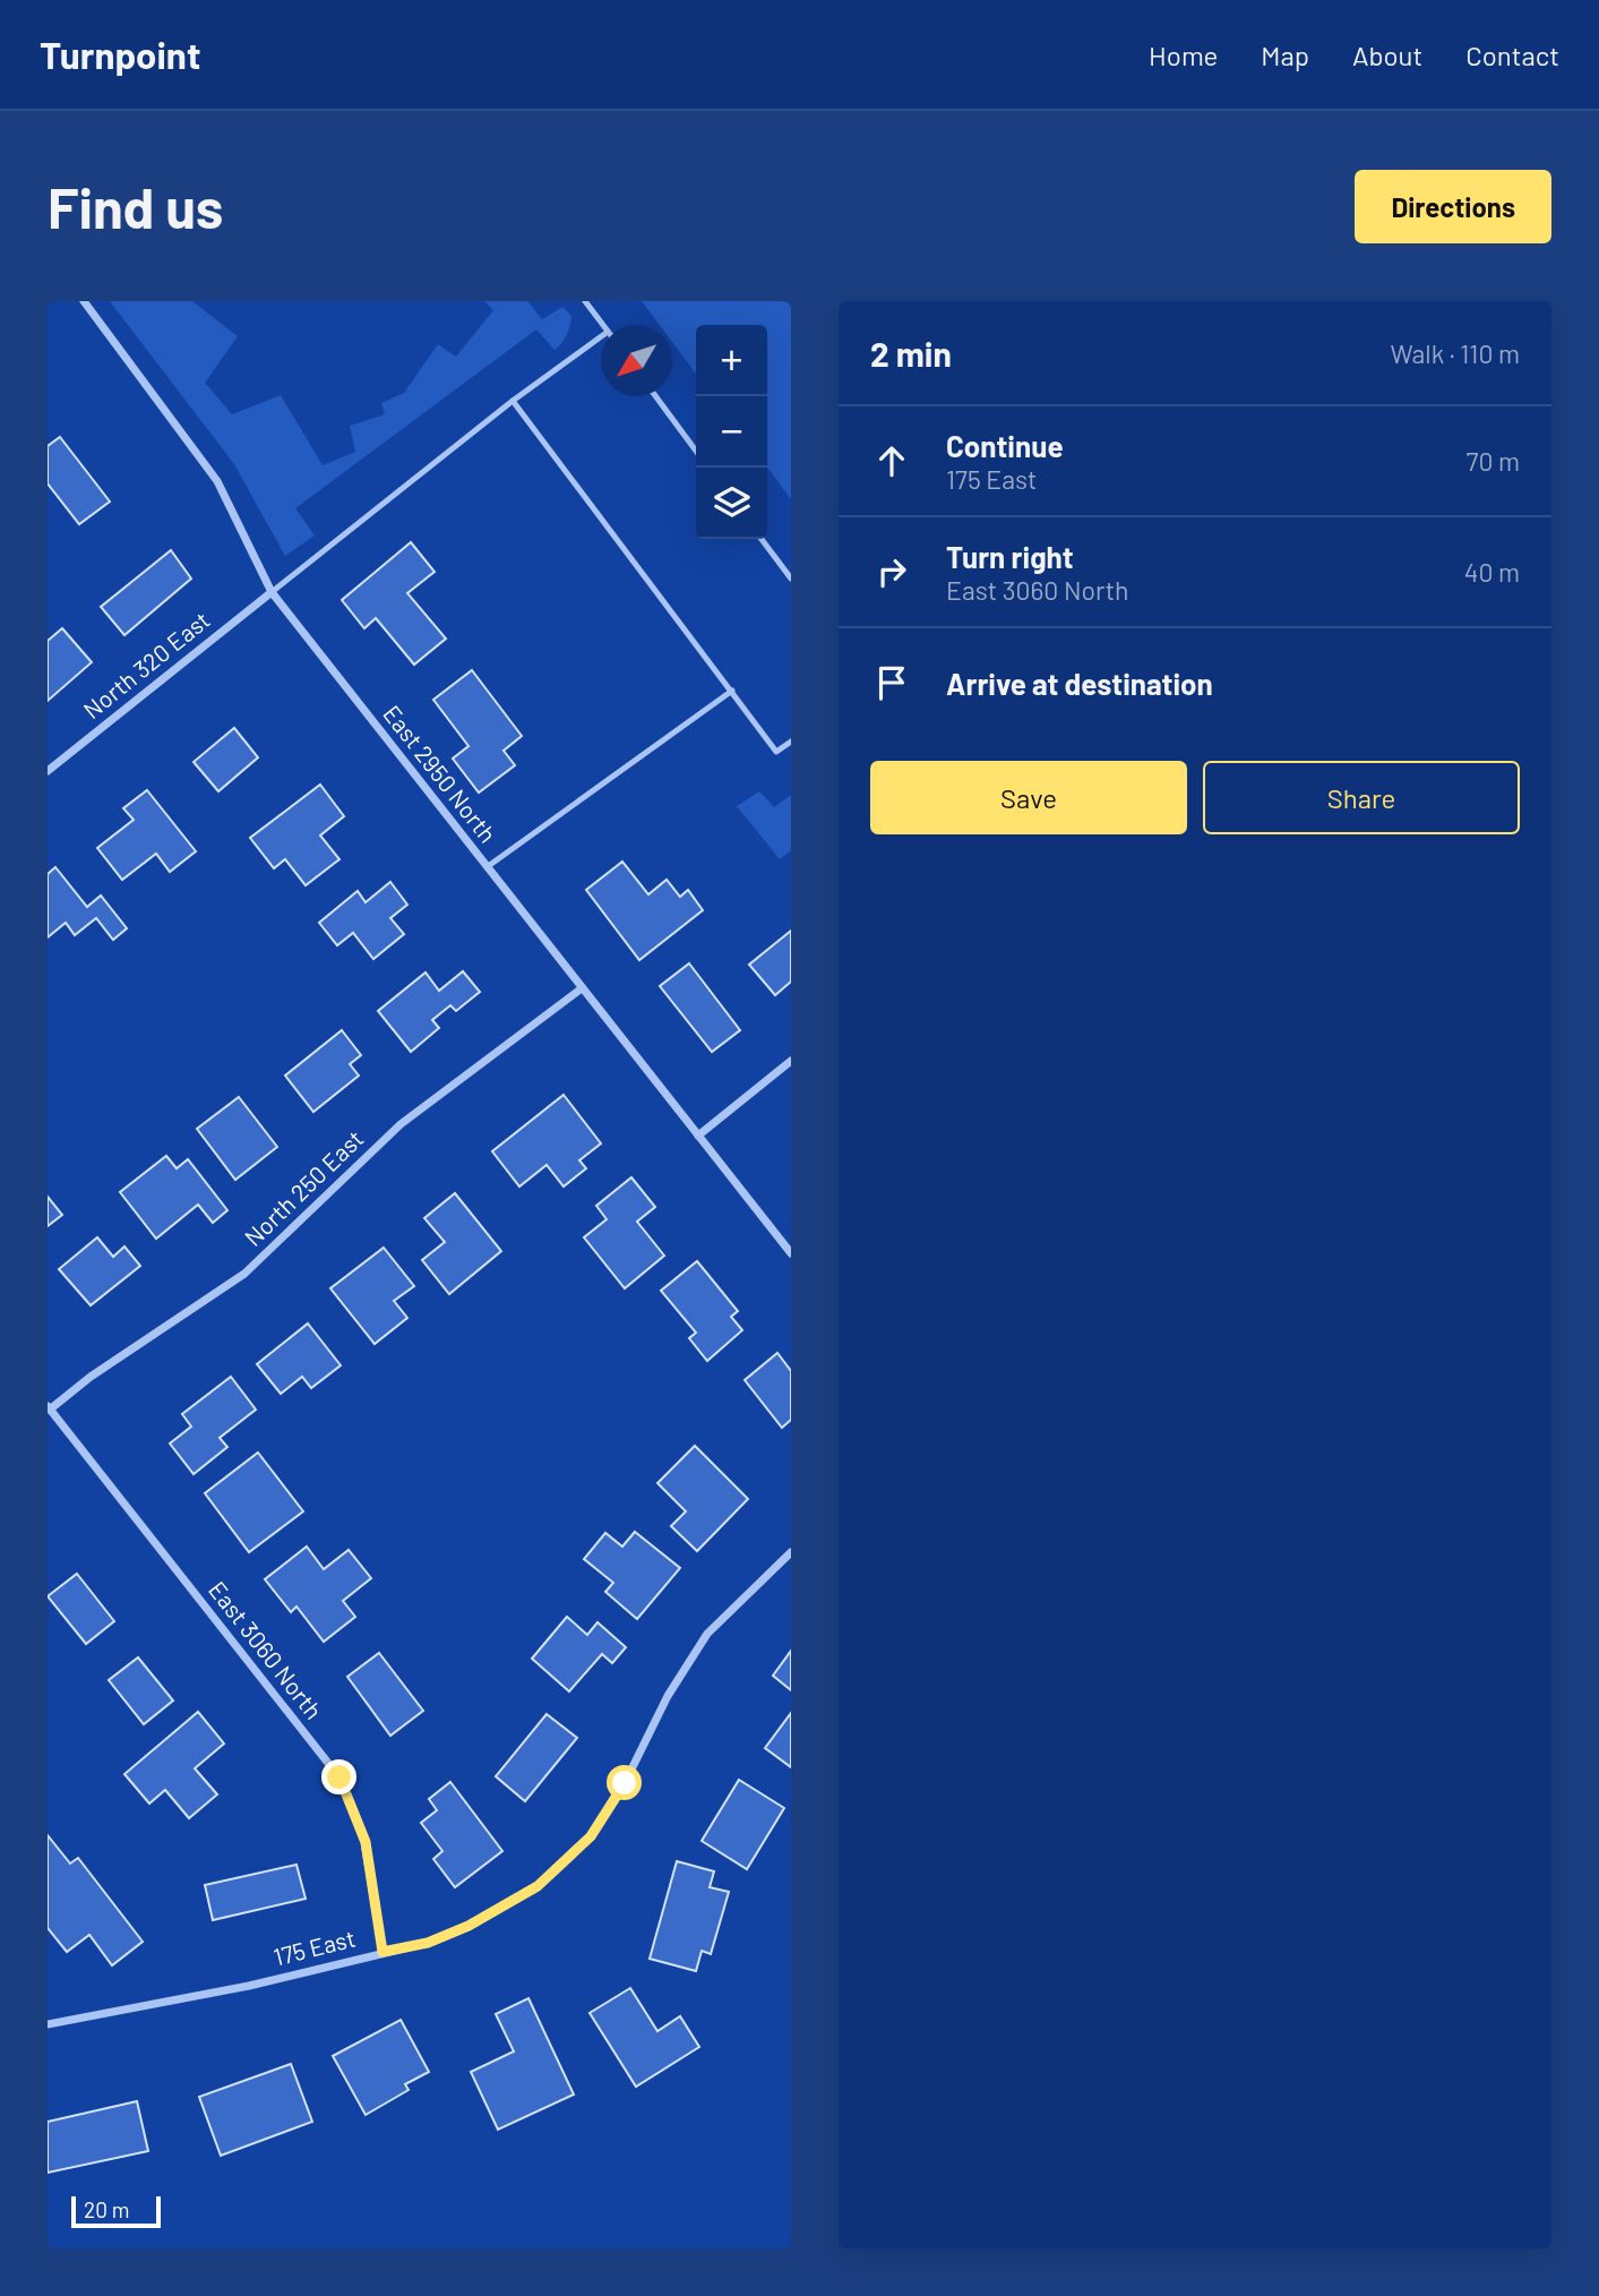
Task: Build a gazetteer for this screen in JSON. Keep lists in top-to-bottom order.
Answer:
{
  "streets": {
    "street": [
      "North 320 East",
      "East 2950 North",
      "North 250 East",
      "East 3060 North",
      "175 East"
    ]
  },
  "crossings": [
    ["North 320 East", "East 2950 North"],
    ["East 2950 North", "North 250 East"],
    ["North 250 East", "East 3060 North"],
    ["East 3060 North", "175 East"]
  ],
  "scale_bar": "20 m",
  "north": "bottom left",
  "page": {
    "header": "Turnpoint",
    "nav": [
      "Home",
      "Map",
      "About",
      "Contact"
    ],
    "buttons": [
      "Directions",
      ["Save", "Share"]
    ],
    "title": "Find us",
    "heading": ["2 min", "Walk · 110 m"],
    "map_buttons": ["+", "−"],
    "list": [
      ["Continue", "175 East", "70 m"],
      ["Turn right", "East 3060 North", "40 m"],
      "Arrive at destination"
    ],
    "scale": "20 m"
  }
}
